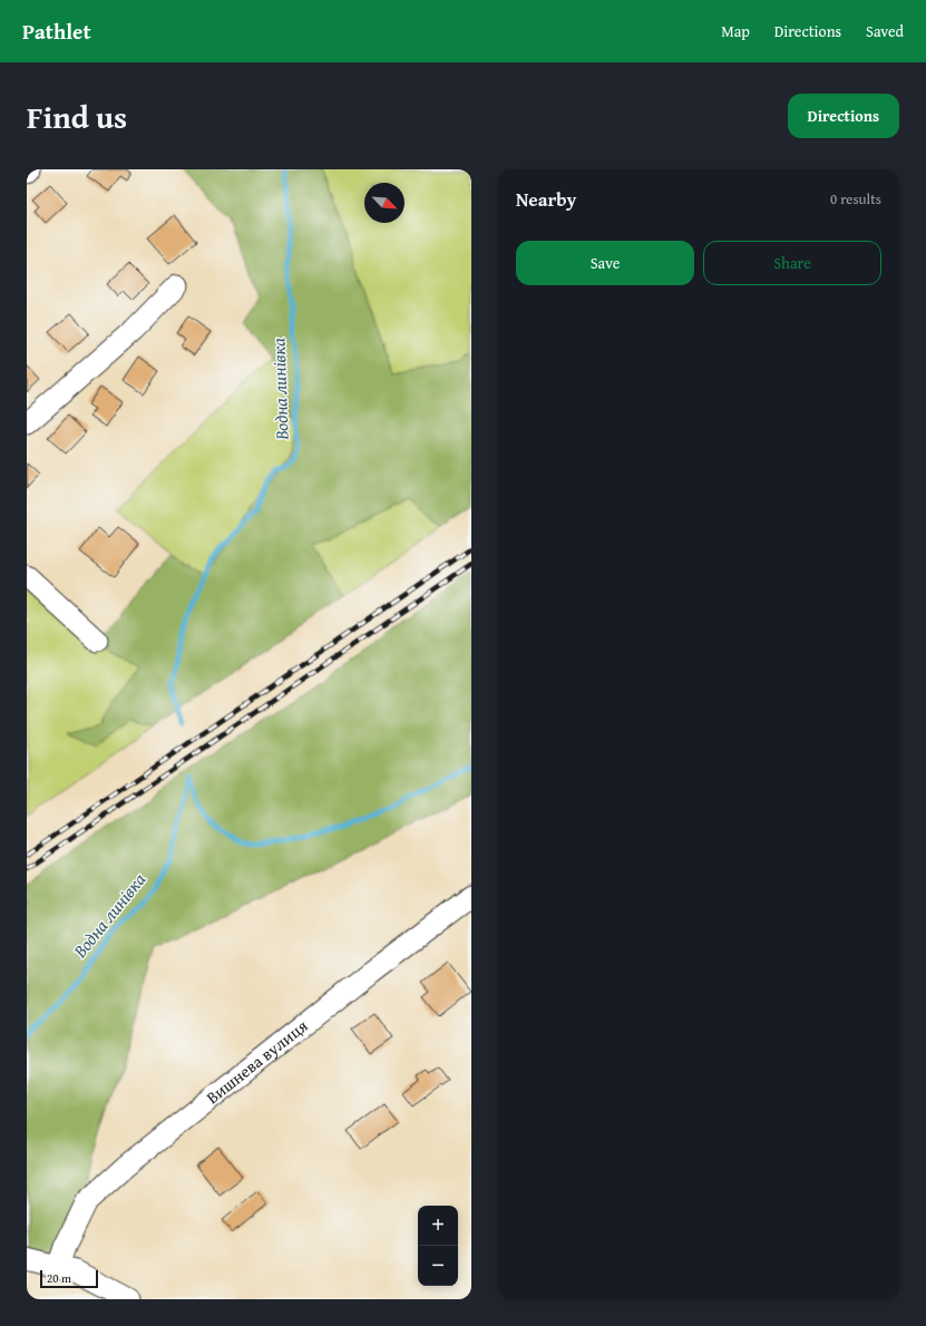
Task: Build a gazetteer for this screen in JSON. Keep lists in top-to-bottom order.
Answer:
{
  "streets": {
    "street": ["Вишнева вулиця"]
  },
  "water": ["Водна линівка"],
  "scale_bar": "20 m",
  "north": "bottom right",
  "page": {
    "header": "Pathlet",
    "nav": ["Map", "Directions", "Saved"],
    "title": "Find us",
    "buttons": [
      "Directions",
      ["Save", "Share"]
    ],
    "heading": ["Nearby", "0 results"],
    "map_buttons": ["+", "−"],
    "scale": "20 m"
  }
}
